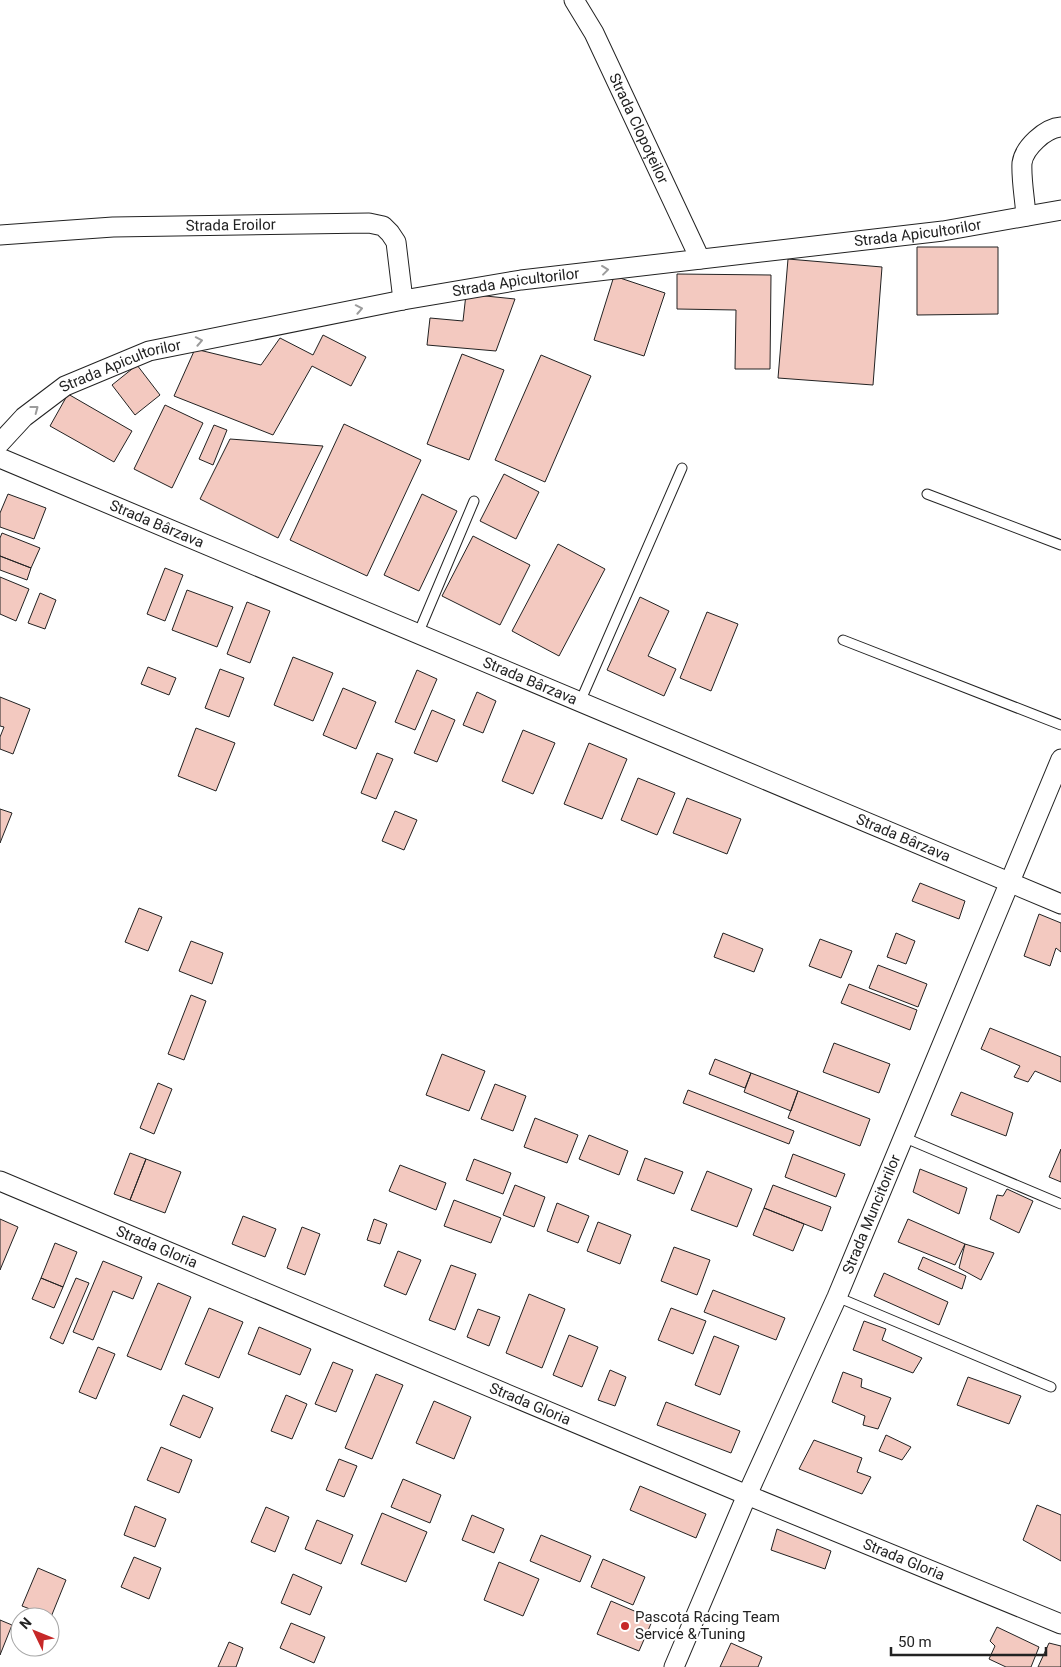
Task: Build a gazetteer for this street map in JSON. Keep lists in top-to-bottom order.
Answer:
{
  "streets": {
    "street": [
      "Strada Clopoțeilor",
      "Strada Eroilor",
      "Strada Apicultorilor",
      "Strada Bârzava",
      "Strada Muncitorilor",
      "Strada Gloria"
    ]
  },
  "crossings": [
    ["Strada Clopoțeilor", "Strada Apicultorilor"],
    ["Strada Eroilor", "Strada Apicultorilor"],
    ["Strada Bârzava", "Strada Muncitorilor"],
    ["Strada Muncitorilor", "Strada Gloria"]
  ],
  "one_way": ["Strada Apicultorilor"],
  "places": ["Pascota Racing Team Service & Tuning"],
  "scale_bar": "50 m",
  "north": "top left"
}
